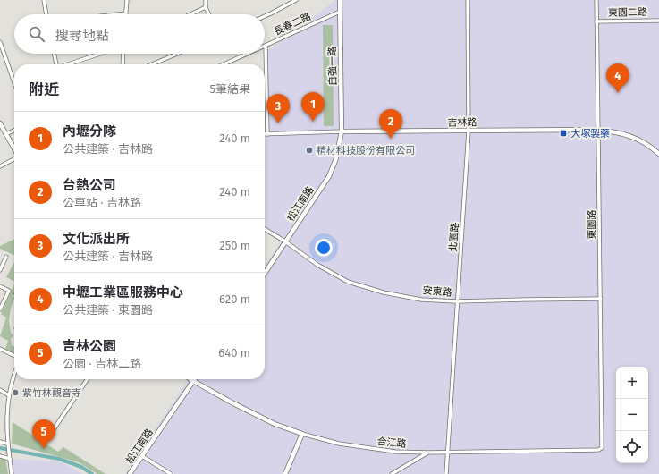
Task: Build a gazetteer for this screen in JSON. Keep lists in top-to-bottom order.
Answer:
{
  "streets": {
    "street": [
      "東園二路",
      "長春二路",
      "自強一路",
      "吉林路",
      "松江南路",
      "東園路",
      "北園路",
      "安東路",
      "合江路"
    ]
  },
  "crossings": [
    ["東園二路", "東園路"],
    ["長春二路", "自強一路"],
    ["自強一路", "吉林路"],
    ["自強一路", "松江南路"],
    ["吉林路", "松江南路"],
    ["吉林路", "東園路"],
    ["吉林路", "北園路"],
    ["松江南路", "安東路"],
    ["松江南路", "合江路"],
    ["東園路", "安東路"],
    ["東園路", "合江路"],
    ["北園路", "安東路"],
    ["北園路", "合江路"]
  ],
  "places": {
    "transit": ["大塚製藥"],
    "other": ["精材科技股份有限公司", "紫竹林觀音寺"]
  },
  "page": {
    "search": "搜尋地點",
    "pins": [
      "4",
      "1",
      "3",
      "2",
      "5"
    ],
    "heading": ["附近", "5筆結果"],
    "list": [
      {
        "mark": "1",
        "name": "內壢分隊",
        "note": "公共建築 · 吉林路",
        "value": "240 m"
      },
      {
        "mark": "2",
        "name": "台熱公司",
        "note": "公車站 · 吉林路",
        "value": "240 m"
      },
      {
        "mark": "3",
        "name": "文化派出所",
        "note": "公共建築 · 吉林路",
        "value": "250 m"
      },
      {
        "mark": "4",
        "name": "中壢工業區服務中心",
        "note": "公共建築 · 東園路",
        "value": "620 m"
      },
      {
        "mark": "5",
        "name": "吉林公園",
        "note": "公園 · 吉林二路",
        "value": "640 m"
      }
    ],
    "map_buttons": ["+", "−"]
  }
}
